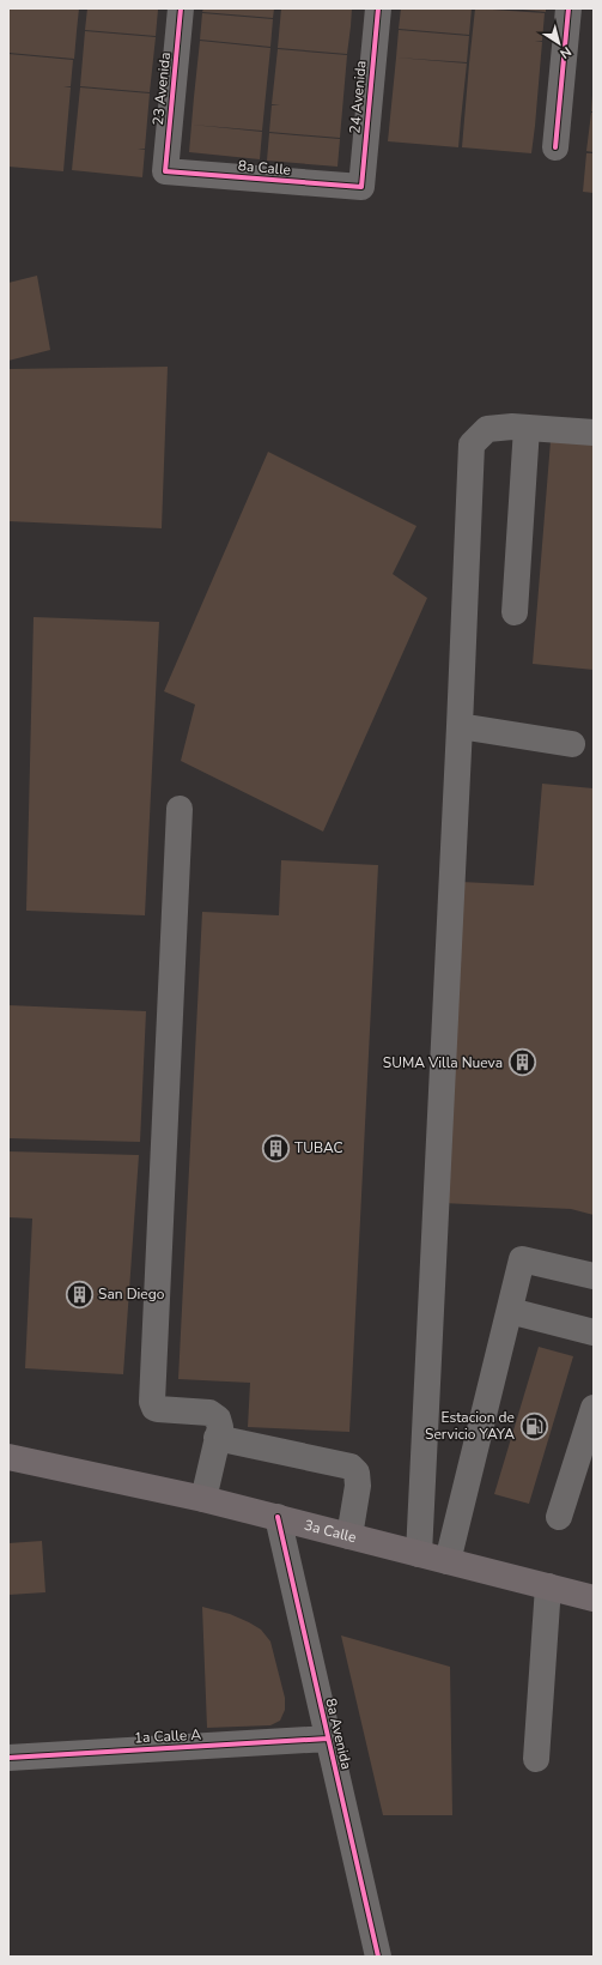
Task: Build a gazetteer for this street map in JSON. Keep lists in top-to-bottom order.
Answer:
{
  "streets": {
    "main road": ["3a Calle"],
    "street": [
      "23 Avenida",
      "24 Avenida",
      "8a Calle",
      "8a Avenida",
      "1a Calle A"
    ]
  },
  "crossings": [
    ["23 Avenida", "8a Calle"],
    ["24 Avenida", "8a Calle"],
    ["3a Calle", "8a Avenida"],
    ["8a Avenida", "1a Calle A"]
  ],
  "places": {
    "building": ["SUMA Villa Nueva", "TUBAC", "San Diego"],
    "fuel station": ["Estacion de Servicio YAYA"]
  },
  "north": "bottom right"
}
